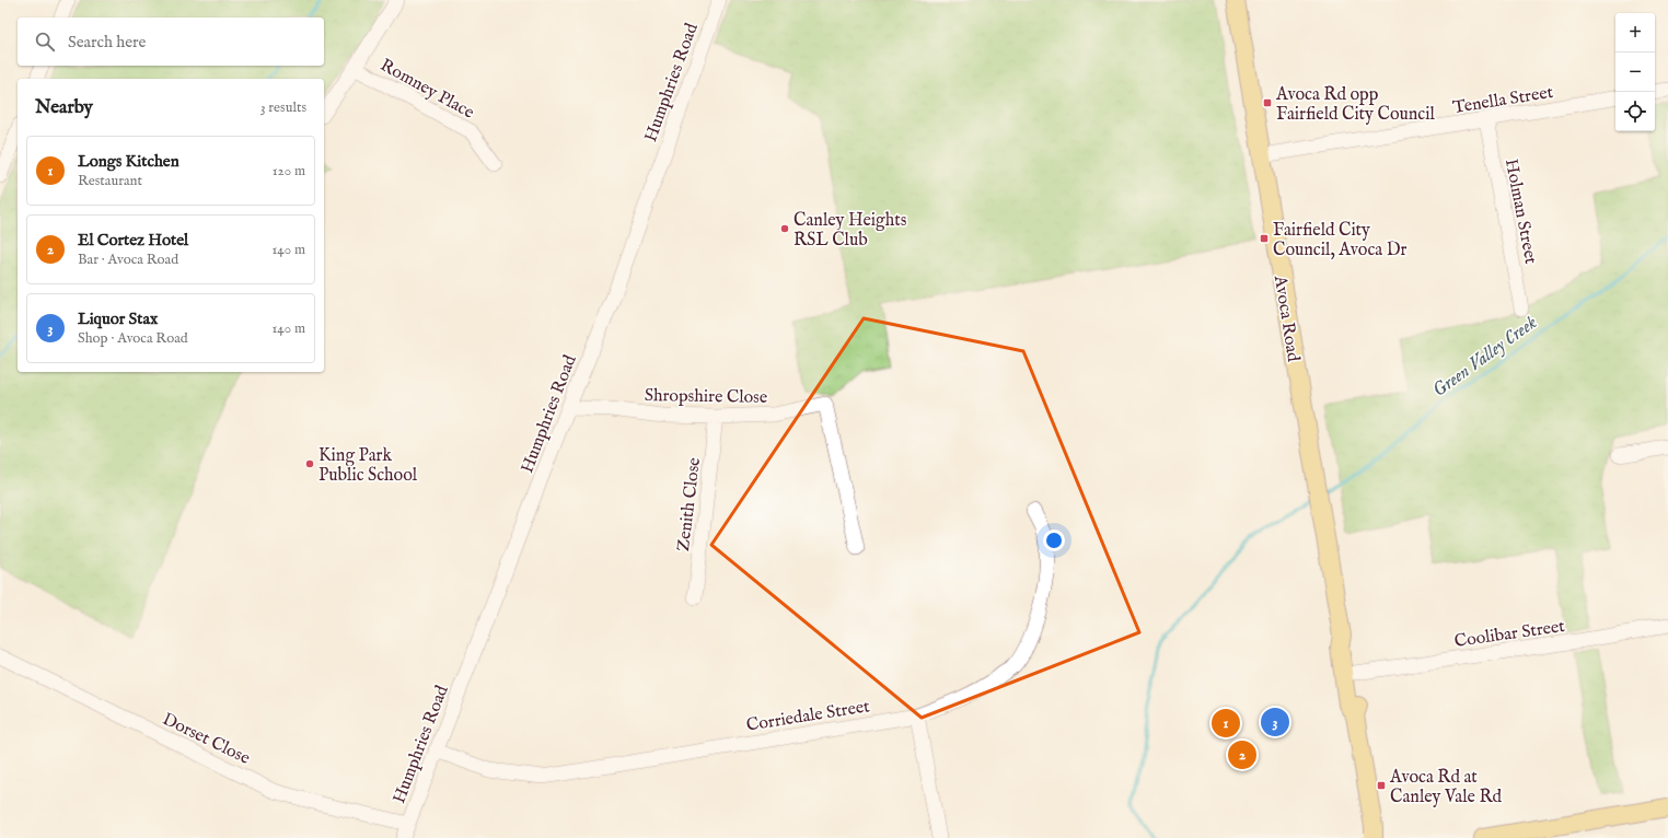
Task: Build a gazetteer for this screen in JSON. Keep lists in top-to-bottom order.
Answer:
{
  "streets": {
    "main road": ["Avoca Road"],
    "street": [
      "Humphries Road",
      "Romney Place",
      "Tenella Street",
      "Holman Street",
      "Shropshire Close",
      "Zenith Close",
      "Coolibar Street",
      "Corriedale Street",
      "Dorset Close"
    ]
  },
  "crossings": [
    ["Humphries Road", "Shropshire Close"],
    ["Humphries Road", "Corriedale Street"],
    ["Humphries Road", "Dorset Close"],
    ["Tenella Street", "Holman Street"],
    ["Tenella Street", "Avoca Road"],
    ["Avoca Road", "Coolibar Street"],
    ["Shropshire Close", "Zenith Close"]
  ],
  "water": ["Green Valley Creek"],
  "places": {
    "transit": ["Avoca Rd opp Fairfield City Council", "Fairfield City Council, Avoca Dr", "Avoca Rd at Canley Vale Rd"],
    "other": ["Canley Heights RSL Club", "King Park Public School"]
  },
  "page": {
    "map_buttons": ["+", "−"],
    "search": "Search here",
    "heading": ["Nearby", "3 results"],
    "list": [
      {
        "mark": "1",
        "name": "Longs Kitchen",
        "note": "Restaurant",
        "value": "120 m"
      },
      {
        "mark": "2",
        "name": "El Cortez Hotel",
        "note": "Bar · Avoca Road",
        "value": "140 m"
      },
      {
        "mark": "3",
        "name": "Liquor Stax",
        "note": "Shop · Avoca Road",
        "value": "140 m"
      }
    ],
    "pins": ["3", "1", "2"]
  }
}
